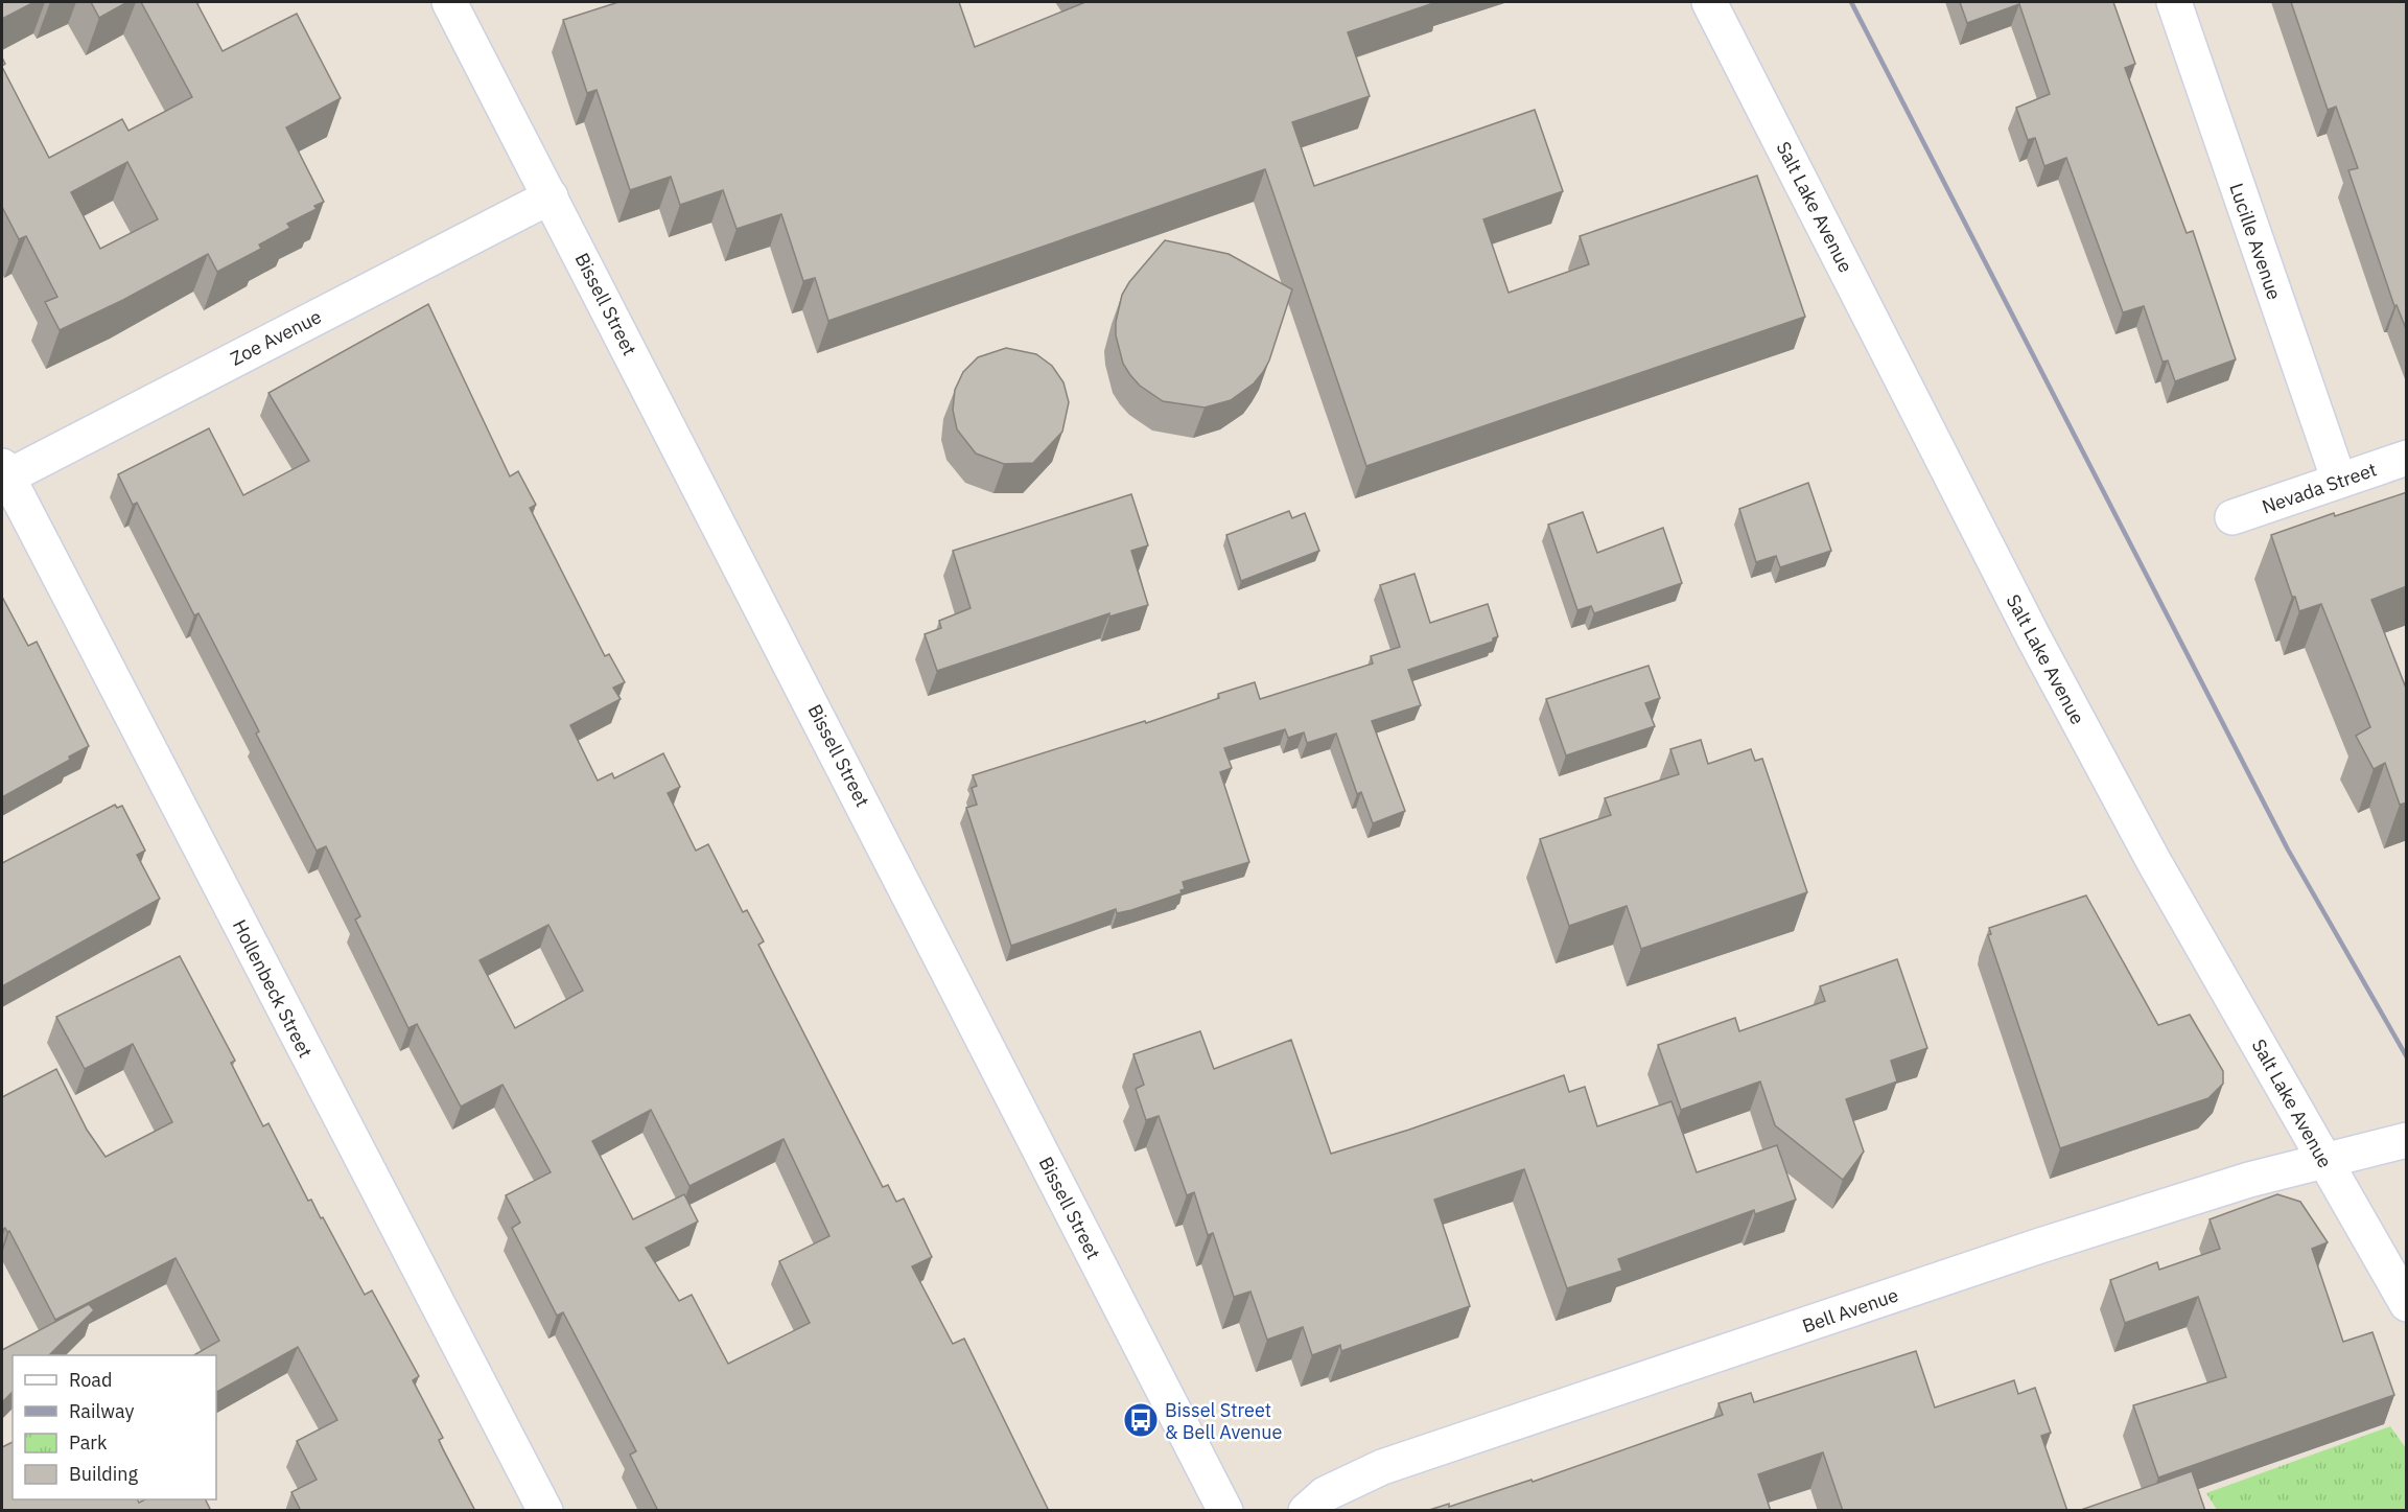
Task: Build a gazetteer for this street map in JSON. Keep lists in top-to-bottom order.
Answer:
{
  "streets": {
    "street": [
      "Salt Lake Avenue",
      "Lucille Avenue",
      "Bissell Street",
      "Zoe Avenue",
      "Nevada Street",
      "Hollenbeck Street",
      "Bell Avenue"
    ]
  },
  "crossings": [
    ["Salt Lake Avenue", "Bell Avenue"],
    ["Lucille Avenue", "Nevada Street"],
    ["Bissell Street", "Zoe Avenue"],
    ["Zoe Avenue", "Hollenbeck Street"]
  ],
  "places": {
    "bus stop": ["Bissel Street & Bell Avenue"]
  },
  "legend": [
    "Road",
    "Railway",
    "Park",
    "Building"
  ]
}
